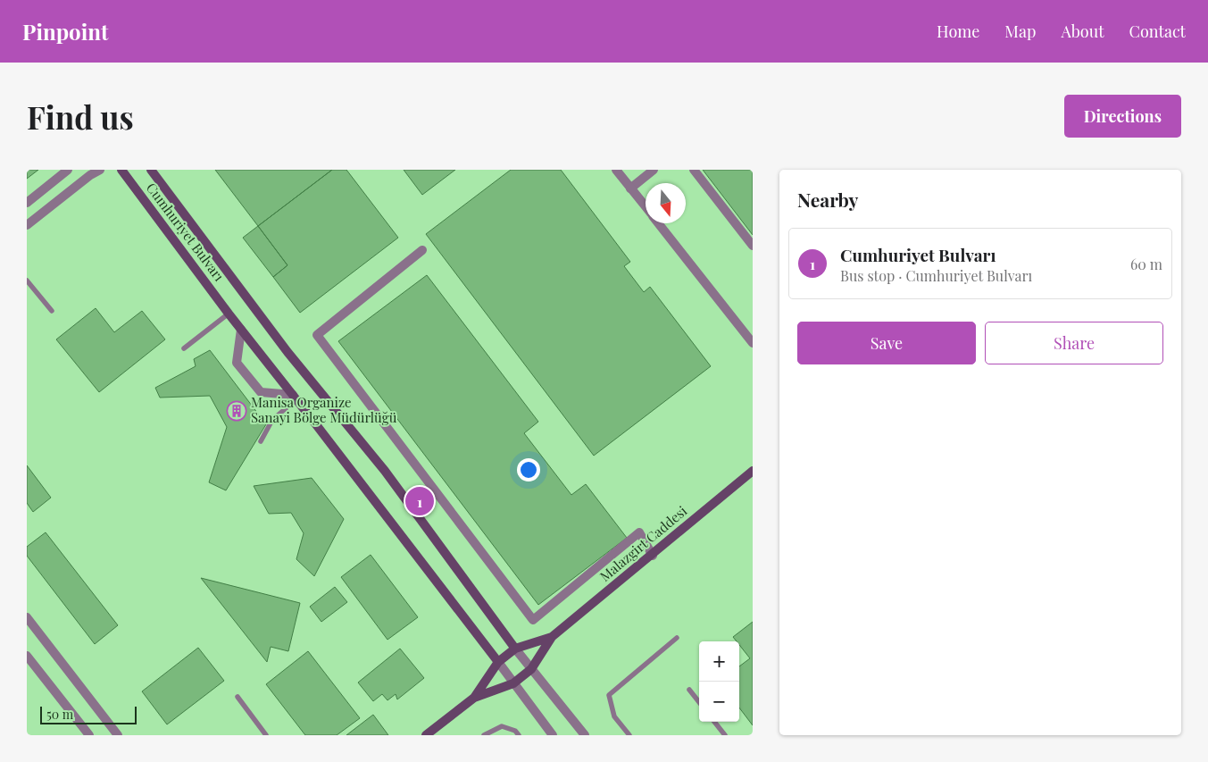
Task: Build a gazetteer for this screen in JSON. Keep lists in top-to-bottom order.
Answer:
{
  "streets": {
    "main road": ["Cumhuriyet Bulvarı", "Malazgirt Caddesi"]
  },
  "places": {
    "building": ["Manisa Organize Sanayi Bölge Müdürlüğü"]
  },
  "scale_bar": "50 m",
  "north": "bottom",
  "page": {
    "header": "Pinpoint",
    "nav": [
      "Home",
      "Map",
      "About",
      "Contact"
    ],
    "buttons": [
      "Directions",
      ["Save", "Share"]
    ],
    "title": "Find us",
    "heading": "Nearby",
    "list": [
      {
        "mark": "1",
        "name": "Cumhuriyet Bulvarı",
        "note": "Bus stop · Cumhuriyet Bulvarı",
        "value": "60 m"
      }
    ],
    "pins": "1",
    "map_buttons": ["+", "−"],
    "scale": "50 m"
  }
}
